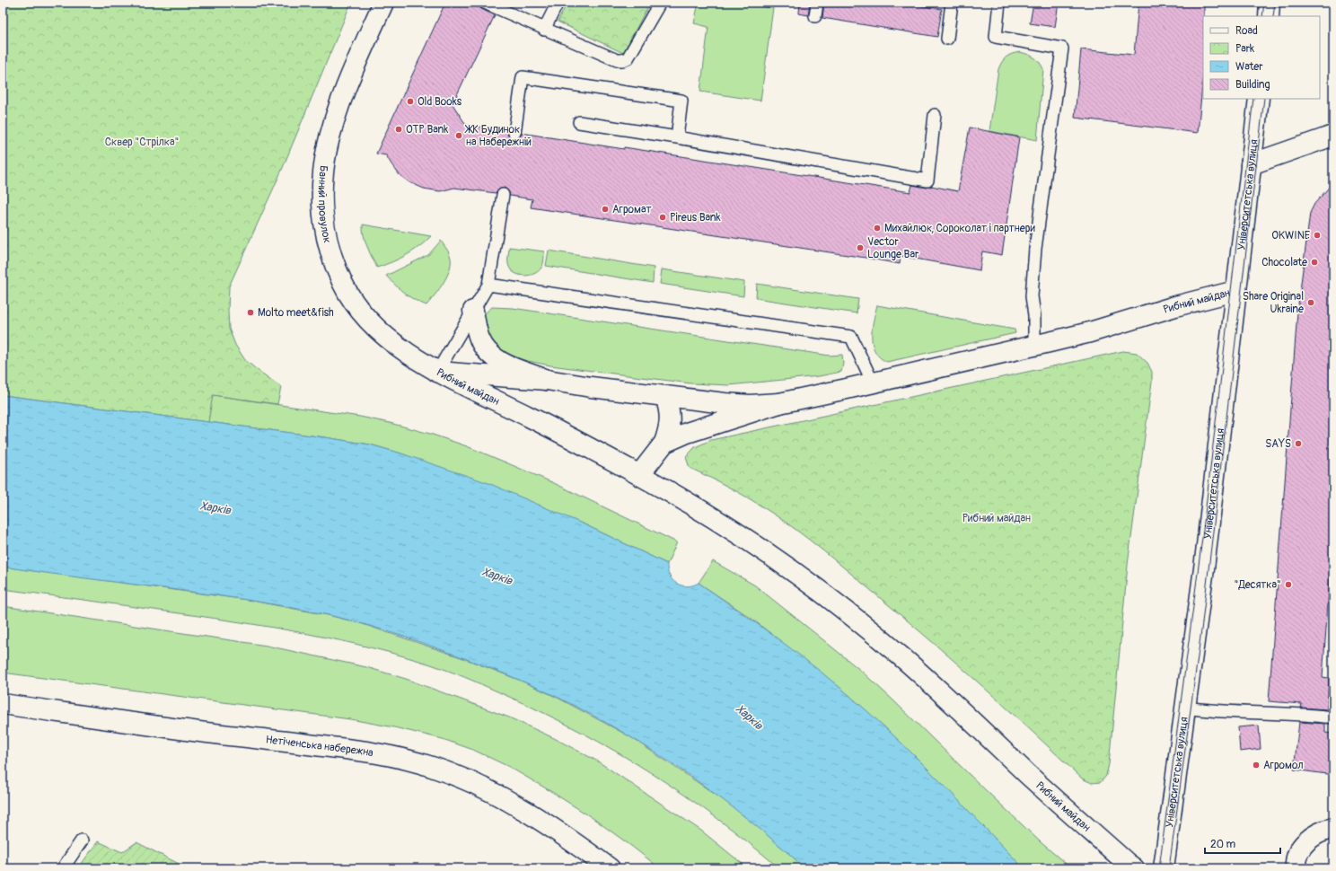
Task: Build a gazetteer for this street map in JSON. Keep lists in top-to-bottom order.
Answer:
{
  "streets": {
    "street": [
      "Університетська вулиця",
      "Банний провулок",
      "Рибний майдан",
      "Нетіченська набережна"
    ]
  },
  "crossings": [
    ["Університетська вулиця", "Рибний майдан"],
    ["Банний провулок", "Рибний майдан"]
  ],
  "water": ["Харків"],
  "parks": ["Сквер \"Стрілка\"", "Рибний майдан"],
  "places": [
    "Old Books",
    "OTP Bank",
    "ЖК Будинок на Набережній",
    "Агромат",
    "Pireus Bank",
    "Михайлюк, Сороколат і партнери",
    "OKWINE",
    "Vector Lounge Bar",
    "Chocolate",
    "Share Original Ukraine",
    "Molto meet&fish",
    "SAYS",
    "\"Десятка\"",
    "Агромол"
  ],
  "legend": [
    "Road",
    "Park",
    "Water",
    "Building"
  ],
  "scale_bar": "20 m"
}
